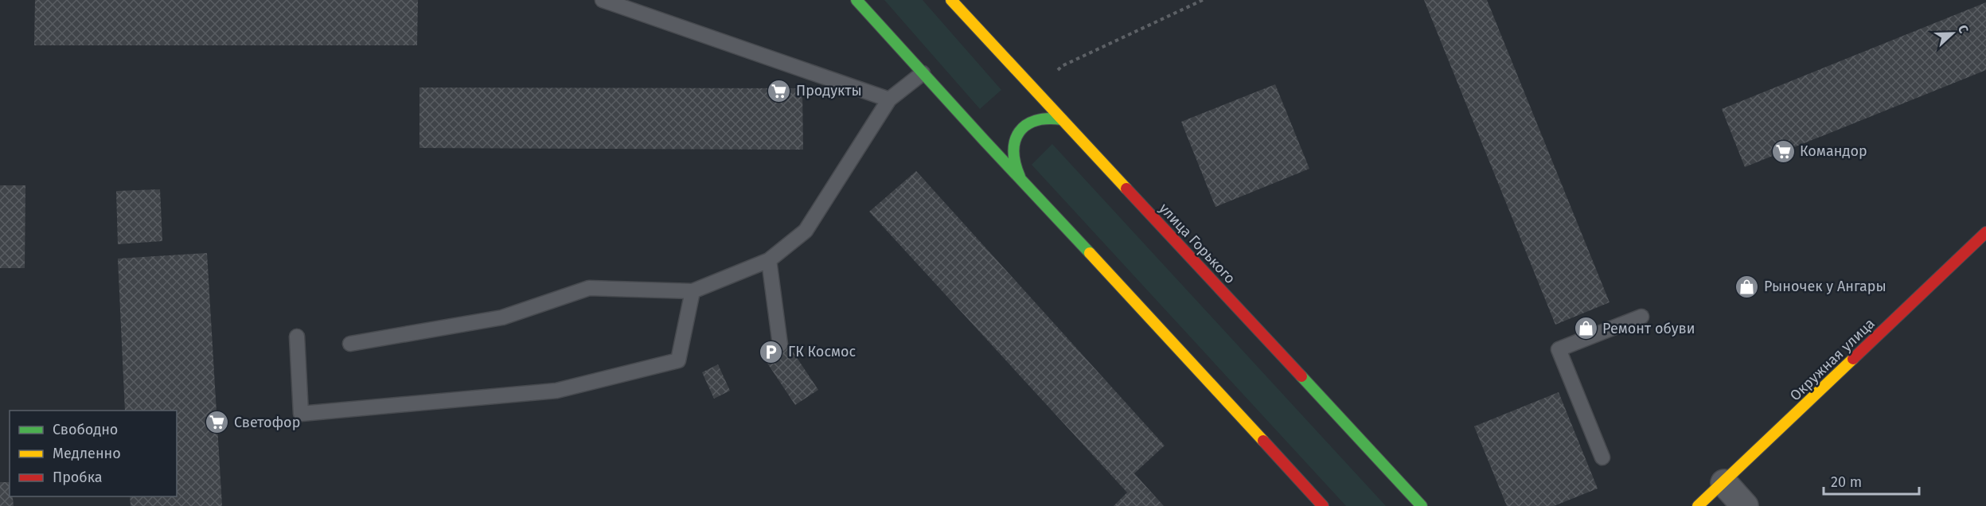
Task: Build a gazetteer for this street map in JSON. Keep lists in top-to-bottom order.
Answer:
{
  "streets": {
    "main road": ["улица Горького", "Окружная улица"]
  },
  "places": {
    "supermarket": ["Продукты", "Командор", "Светофор"],
    "shop": ["Рыночек у Ангары", "Ремонт обуви"],
    "parking": ["ГК Космос"]
  },
  "legend": ["Свободно", "Медленно", "Пробка"],
  "scale_bar": "20 m",
  "north": "right"
}
